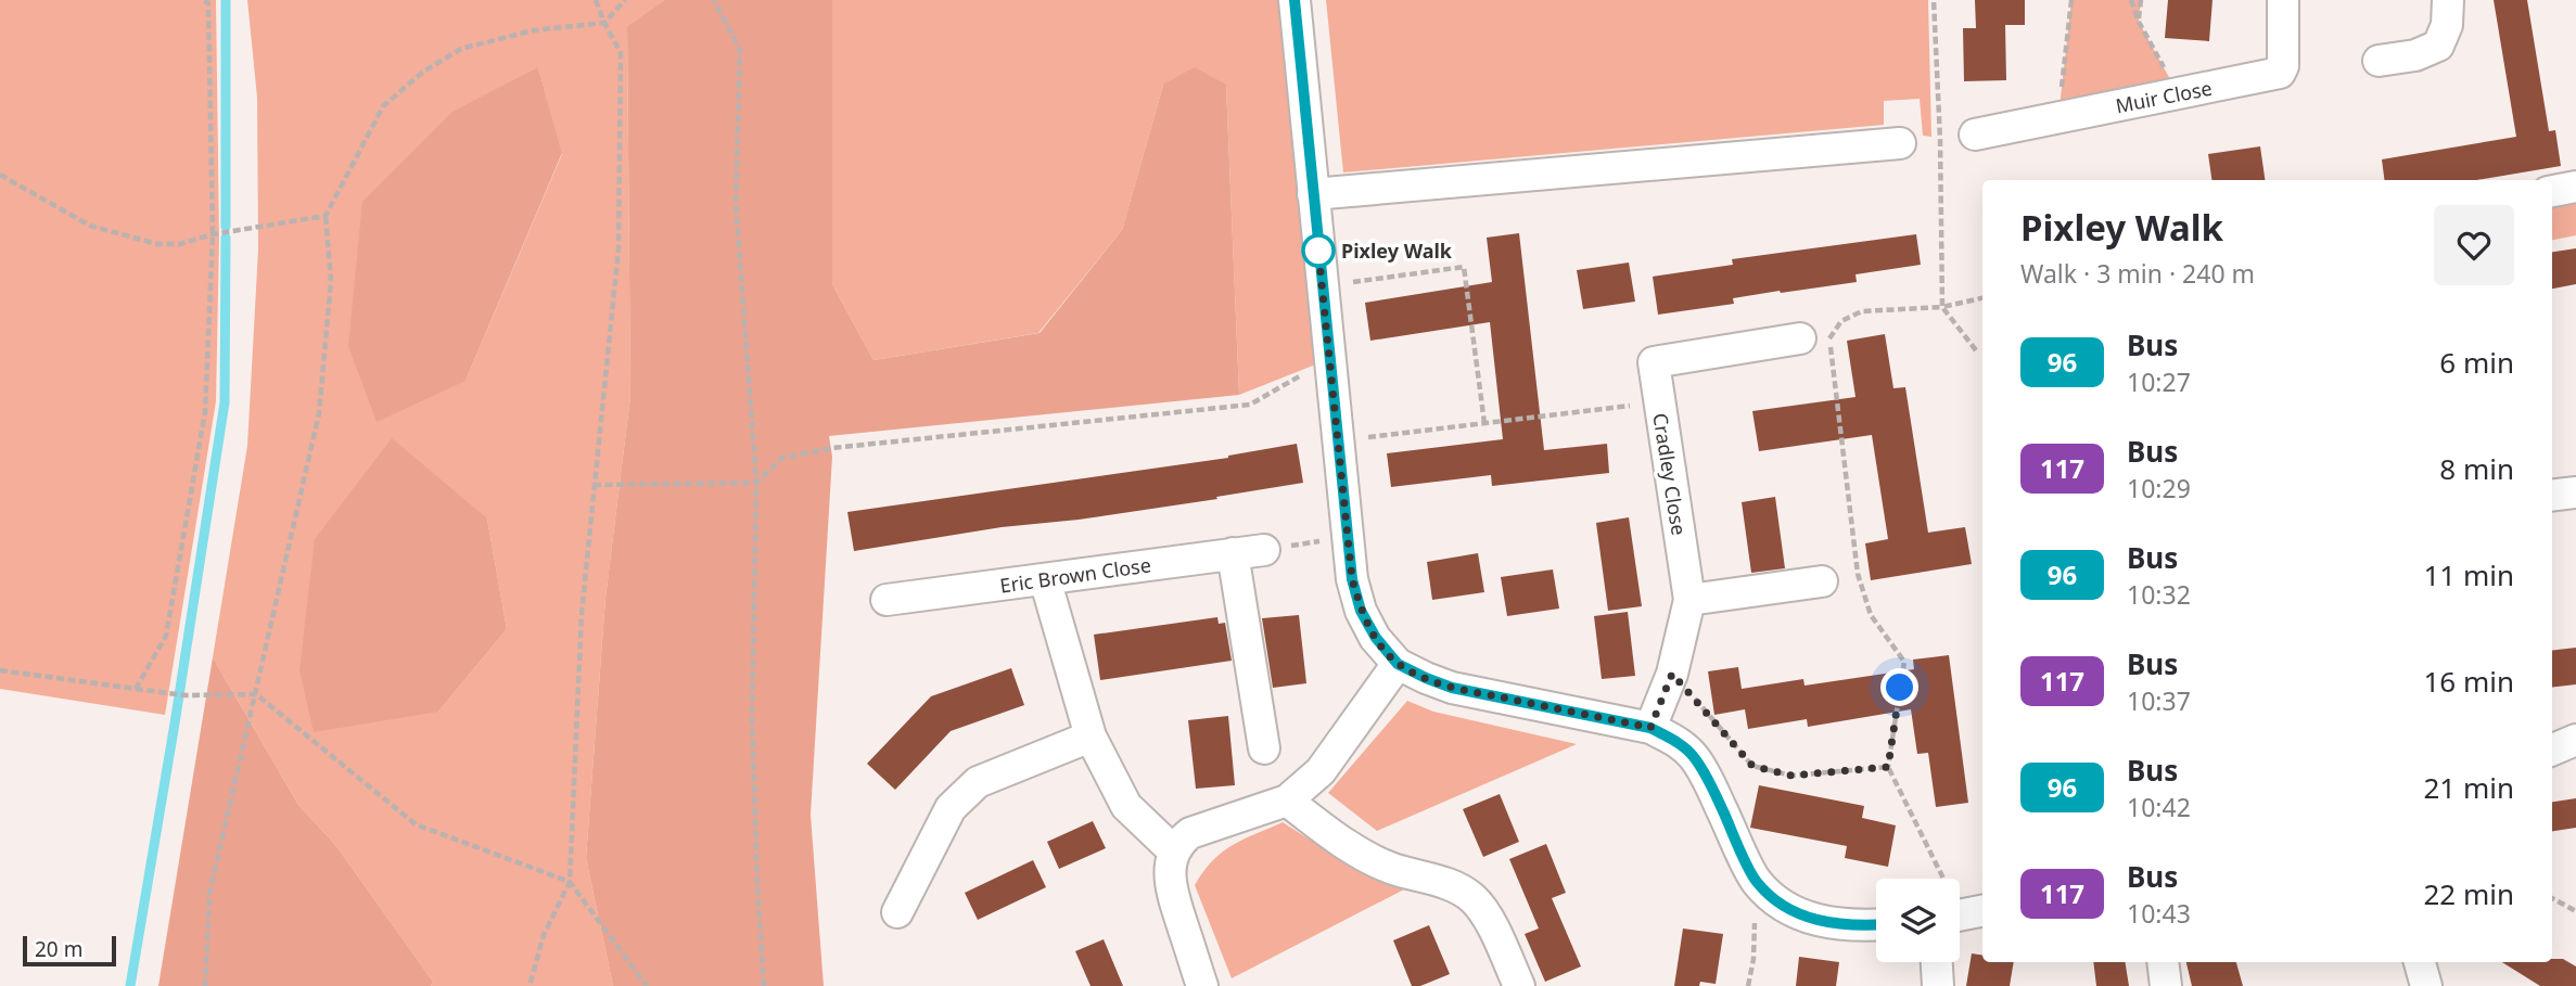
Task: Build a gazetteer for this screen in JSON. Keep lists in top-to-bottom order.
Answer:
{
  "streets": {
    "street": ["Muir Close", "Cradley Close", "Eric Brown Close"]
  },
  "places": ["Pixley Walk"],
  "lines": ["bus line 96"],
  "scale_bar": "20 m",
  "page": {
    "heading": ["Pixley Walk", "Walk · 3 min · 240 m"],
    "list": [
      {
        "mark": "96",
        "name": "Bus",
        "note": "10:27",
        "value": "6 min"
      },
      {
        "mark": "117",
        "name": "Bus",
        "note": "10:29",
        "value": "8 min"
      },
      {
        "mark": "96",
        "name": "Bus",
        "note": "10:32",
        "value": "11 min"
      },
      {
        "mark": "117",
        "name": "Bus",
        "note": "10:37",
        "value": "16 min"
      },
      {
        "mark": "96",
        "name": "Bus",
        "note": "10:42",
        "value": "21 min"
      },
      {
        "mark": "117",
        "name": "Bus",
        "note": "10:43",
        "value": "22 min"
      }
    ],
    "scale": "20 m"
  }
}
